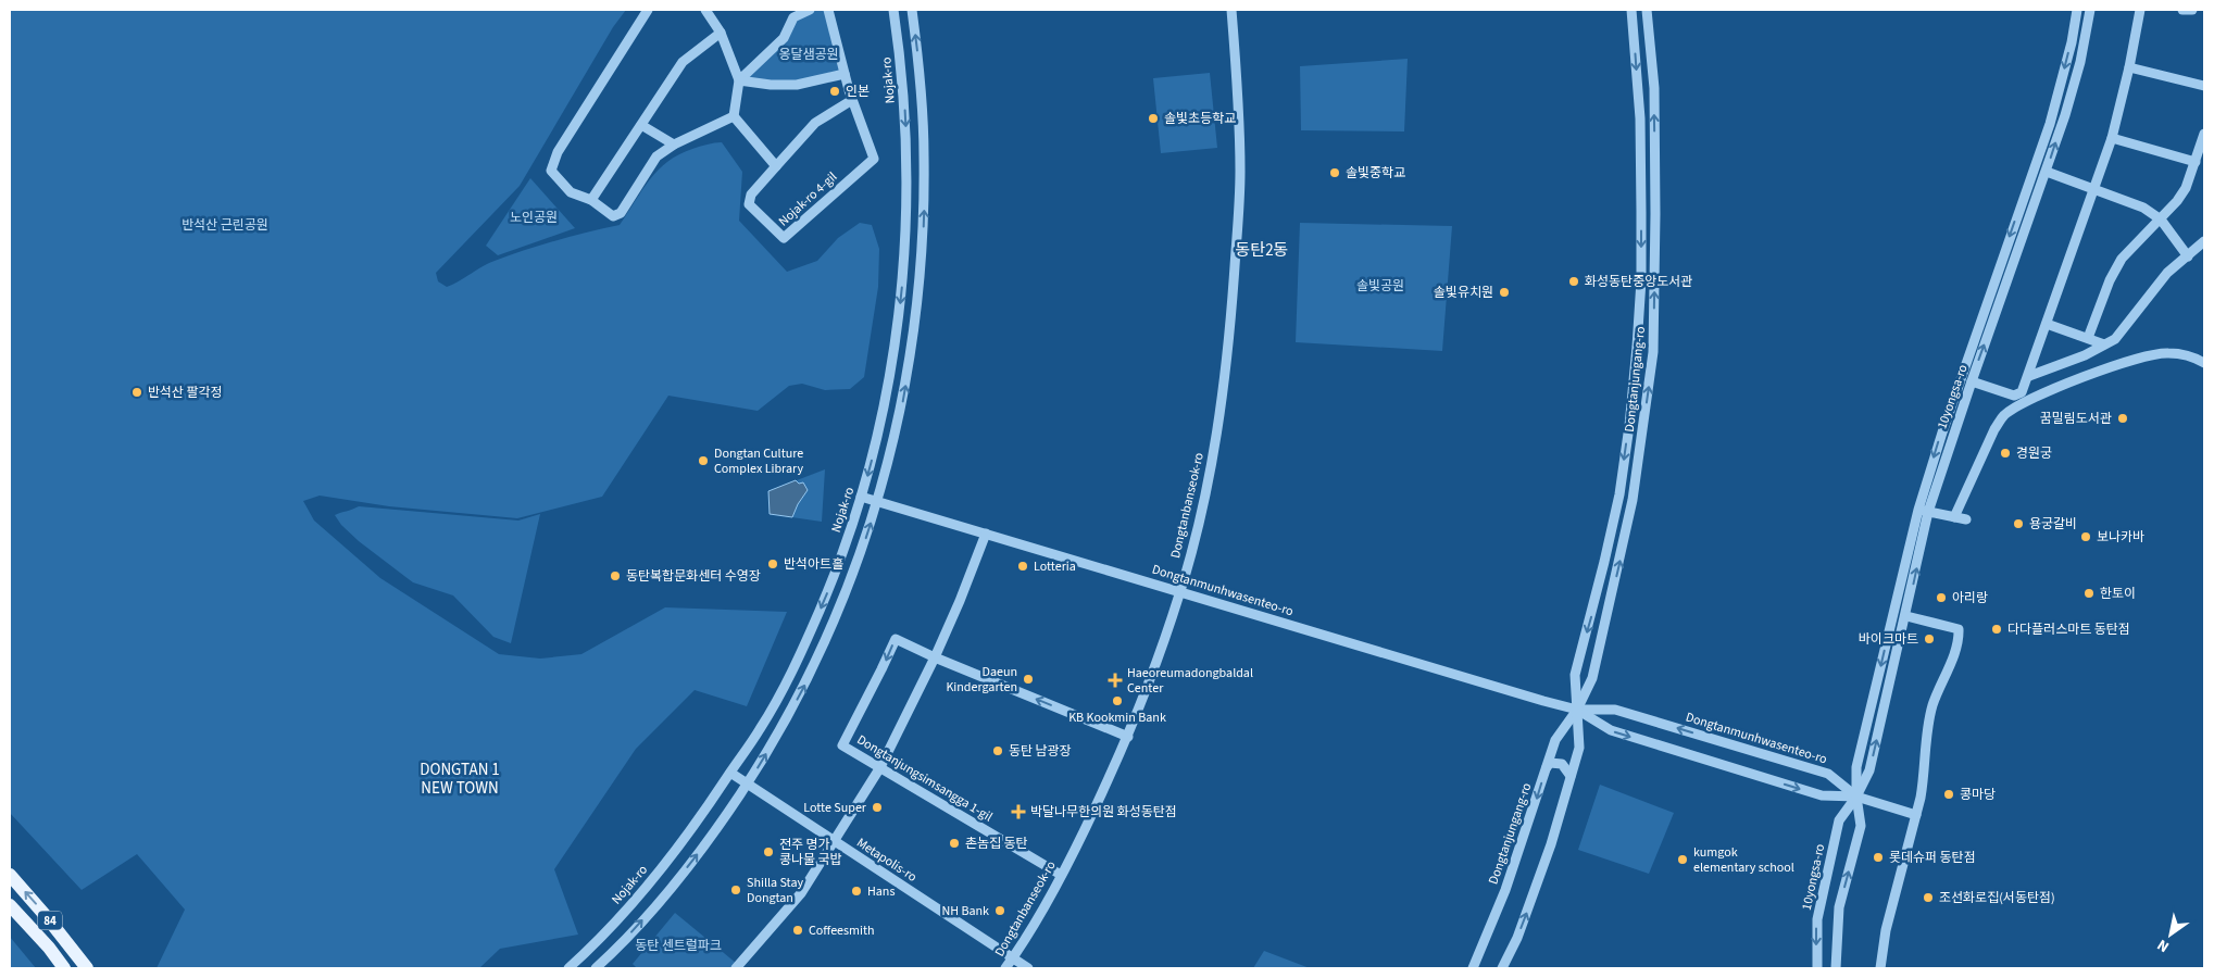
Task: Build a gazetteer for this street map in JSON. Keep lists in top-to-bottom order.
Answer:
{
  "streets": {
    "main road": ["84"],
    "street": [
      "Nojak-ro",
      "Nojak-ro 4-gil",
      "Dongtanjungang-ro",
      "10yongsa-ro",
      "Dongtanbanseok-ro",
      "Dongtanmunhwasenteo-ro",
      "Dongtanjungsimsangga 1-gil",
      "Metapolis-ro"
    ]
  },
  "crossings": [
    ["Nojak-ro", "Dongtanmunhwasenteo-ro"],
    ["Nojak-ro", "Metapolis-ro"],
    ["Dongtanjungang-ro", "Dongtanmunhwasenteo-ro"],
    ["10yongsa-ro", "Dongtanmunhwasenteo-ro"],
    ["Dongtanbanseok-ro", "Dongtanmunhwasenteo-ro"],
    ["Dongtanbanseok-ro", "Dongtanjungsimsangga 1-gil"],
    ["Dongtanbanseok-ro", "Metapolis-ro"]
  ],
  "districts": ["동탄2동", "DONGTAN 1 NEW TOWN"],
  "parks": [
    "옹달샘공원",
    "노인공원",
    "반석산 근린공원",
    "솔빛공원",
    "동탄 센트럴파크"
  ],
  "places": {
    "other": [
      "인본",
      "솔빛초등학교",
      "솔빛중학교",
      "화성동탄중앙도서관",
      "솔빛유치원",
      "반석산 팔각정",
      "꿈밀림도서관",
      "경원궁",
      "Dongtan Culture Complex Library",
      "용궁갈비",
      "보나카바",
      "반석아트홀",
      "Lotteria",
      "동탄복합문화센터 수영장",
      "한토이",
      "아리랑",
      "다다플러스마트 동탄점",
      "바이크마트",
      "Daeun Kindergarten",
      "KB Kookmin Bank",
      "동탄 남광장",
      "콩마당",
      "Lotte Super",
      "촌놈집 동탄",
      "전주 명가 콩나물 국밥",
      "롯데슈퍼 동탄점",
      "kumgok elementary school",
      "Shilla Stay Dongtan",
      "Hans",
      "조선화로집(서동탄점)",
      "NH Bank",
      "Coffeesmith"
    ],
    "health": ["Haeoreumadongbaldal Center", "박달나무한의원 화성동탄점"]
  },
  "north": "bottom left"
}
